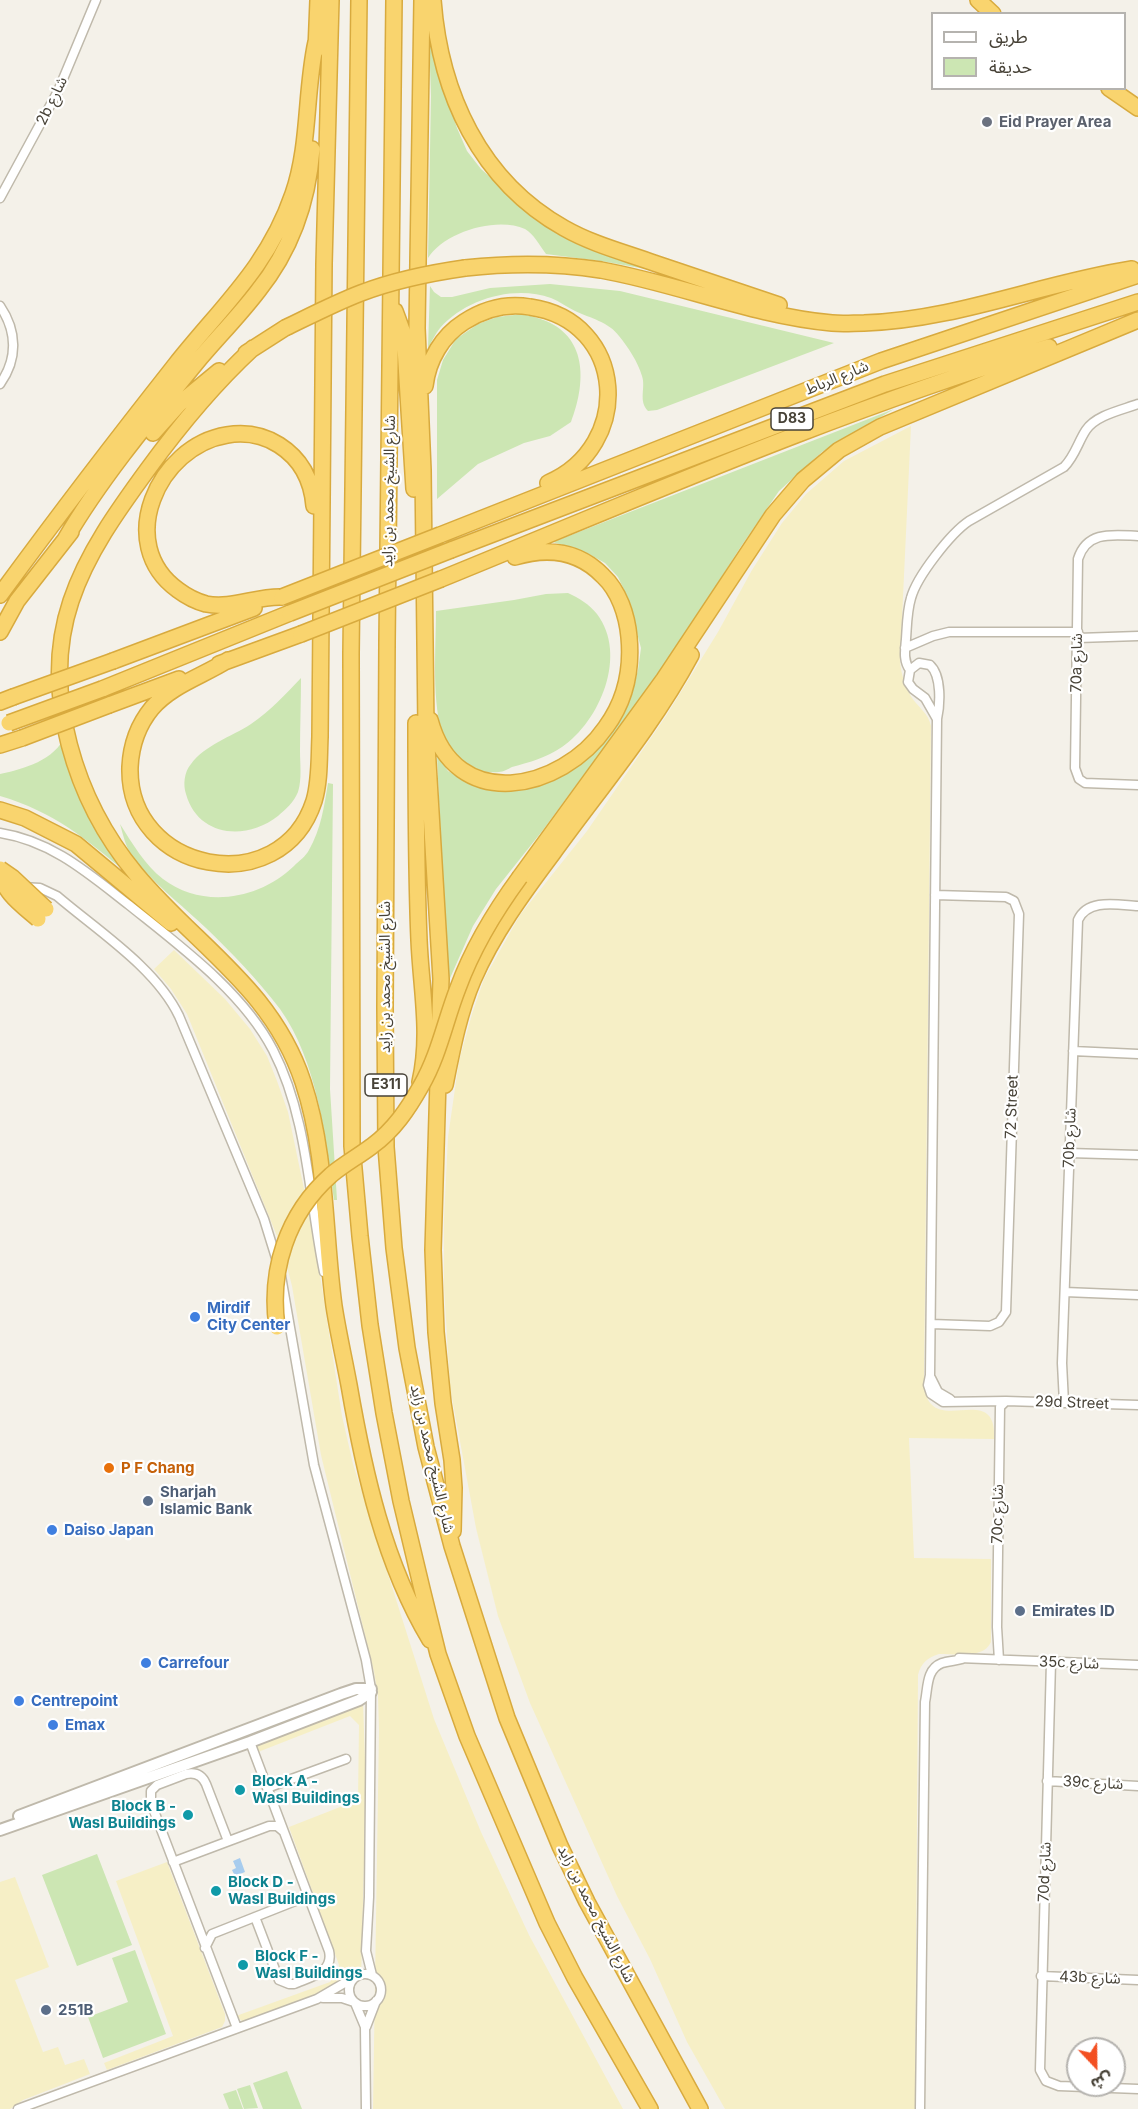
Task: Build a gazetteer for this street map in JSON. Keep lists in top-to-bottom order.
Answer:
{
  "streets": {
    "highway": [
      "شارع الرباط",
      "D83",
      "شارع الشيخ محمد بن زايد",
      "E311"
    ],
    "street": [
      "2b شارع",
      "70a شارع",
      "72 Street",
      "70b شارع",
      "29d Street",
      "70c شارع",
      "35c شارع",
      "39c شارع",
      "70d شارع",
      "43b شارع"
    ]
  },
  "crossings": [
    ["72 Street", "29d Street"],
    ["70b شارع", "29d Street"],
    ["29d Street", "70c شارع"],
    ["70c شارع", "35c شارع"],
    ["35c شارع", "70d شارع"],
    ["39c شارع", "70d شارع"],
    ["70d شارع", "43b شارع"]
  ],
  "places": [
    "Eid Prayer Area",
    "Mirdif City Center",
    "P F Chang",
    "Sharjah Islamic Bank",
    "Daiso Japan",
    "Emirates ID",
    "Carrefour",
    "Centrepoint",
    "Emax",
    "Block A - Wasl Buildings",
    "Block B - Wasl Buildings",
    "Block D - Wasl Buildings",
    "Block F - Wasl Buildings",
    "251B"
  ],
  "legend": ["طريق", "حديقة"],
  "north": "bottom"
}
